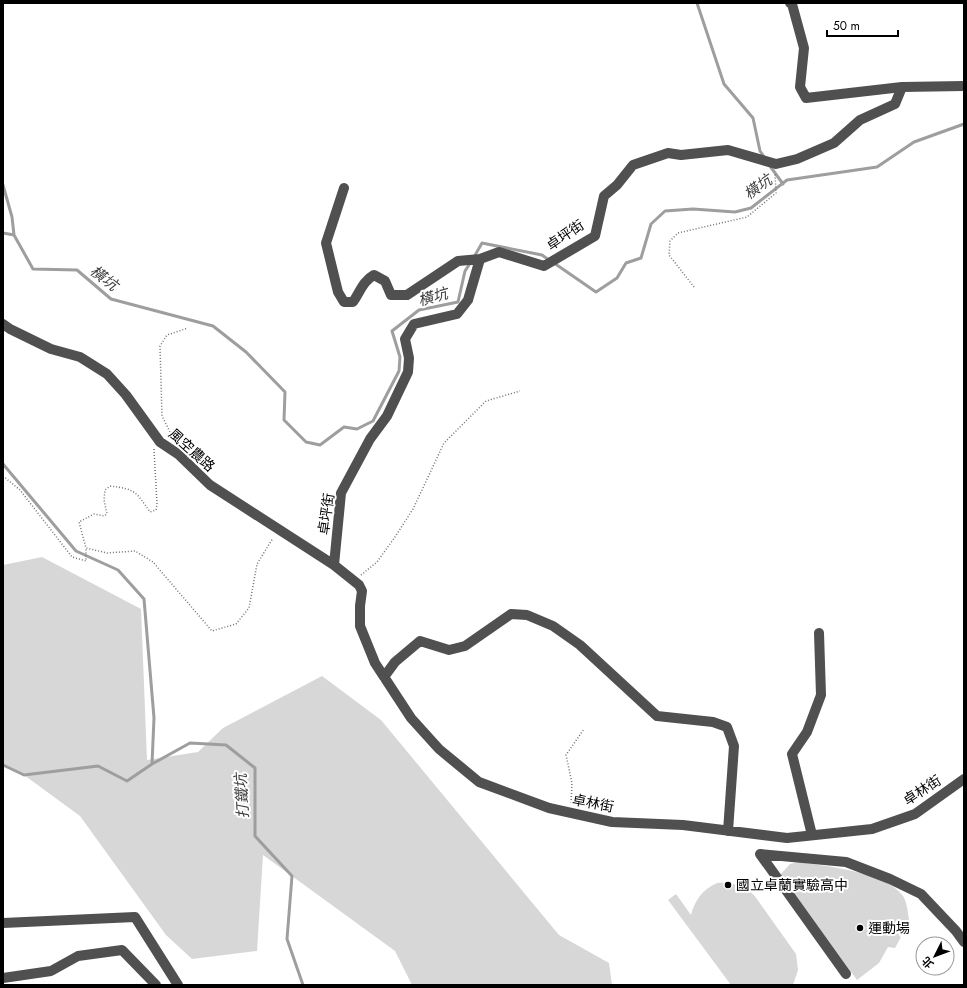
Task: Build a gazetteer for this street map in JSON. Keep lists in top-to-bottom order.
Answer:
{
  "streets": {
    "street": ["卓坪街", "風空農路", "卓林街"]
  },
  "crossings": [
    ["卓坪街", "風空農路"]
  ],
  "water": ["橫坑", "打鐵坑"],
  "places": ["國立卓蘭實驗高中", "運動場"],
  "scale_bar": "50 m",
  "north": "bottom left"
}
